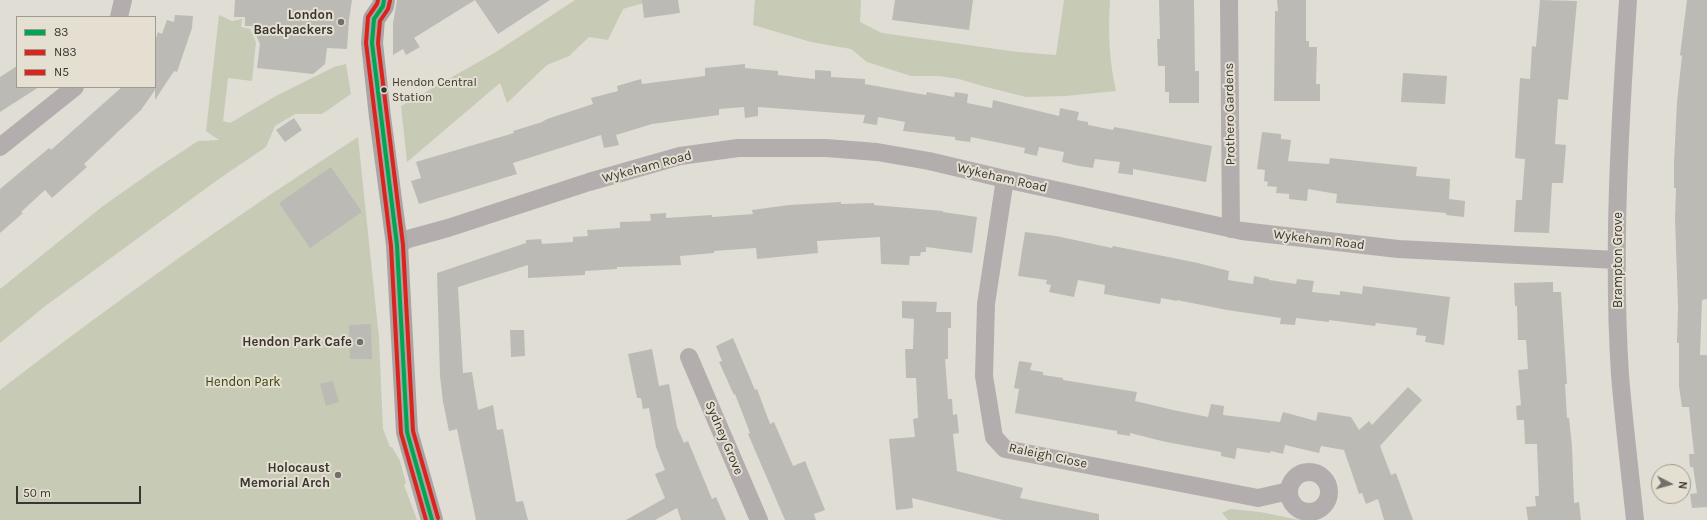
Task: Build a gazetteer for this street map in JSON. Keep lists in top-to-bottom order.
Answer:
{
  "streets": {
    "street": [
      "Prothero Gardens",
      "Wykeham Road",
      "Brampton Grove",
      "Sydney Grove",
      "Raleigh Close"
    ]
  },
  "crossings": [
    ["Prothero Gardens", "Wykeham Road"],
    ["Wykeham Road", "Brampton Grove"],
    ["Wykeham Road", "Raleigh Close"]
  ],
  "parks": ["Hendon Park"],
  "places": [
    "London Backpackers",
    "Hendon Central Station",
    "Hendon Park Cafe",
    "Holocaust Memorial Arch"
  ],
  "lines": ["transit line 83", "transit line N83", "transit line N5"],
  "legend": ["83", "N83", "N5"],
  "scale_bar": "50 m",
  "north": "right"
}
